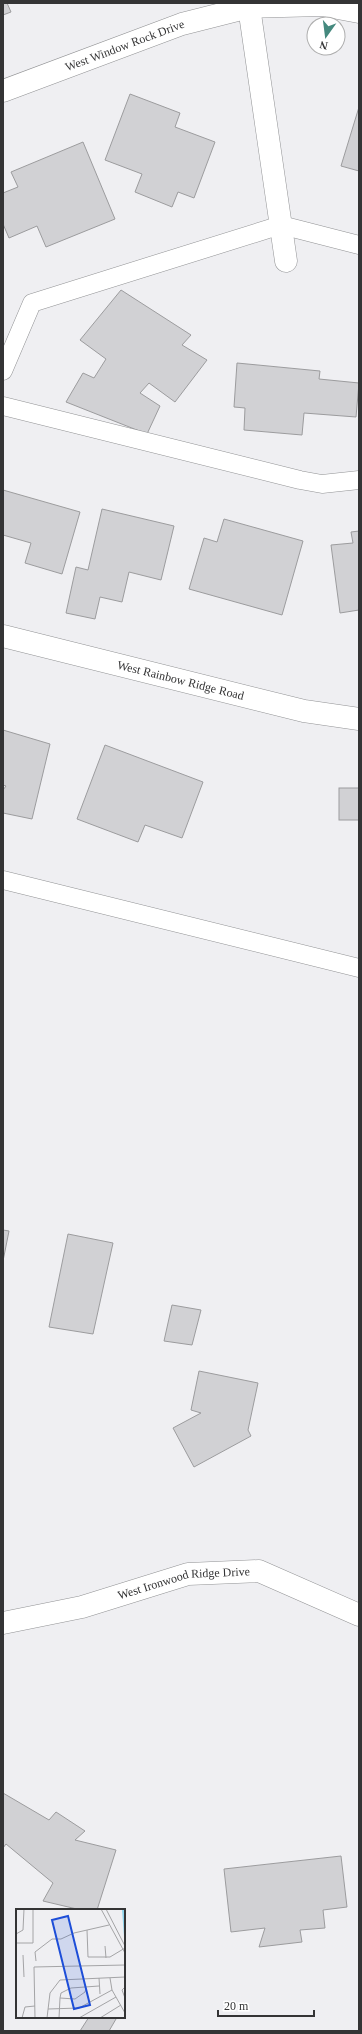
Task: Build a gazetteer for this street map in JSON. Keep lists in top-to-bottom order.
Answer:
{
  "streets": {
    "street": ["West Window Rock Drive", "West Rainbow Ridge Road", "West Ironwood Ridge Drive"]
  },
  "scale_bar": "20 m",
  "north": "bottom"
}
